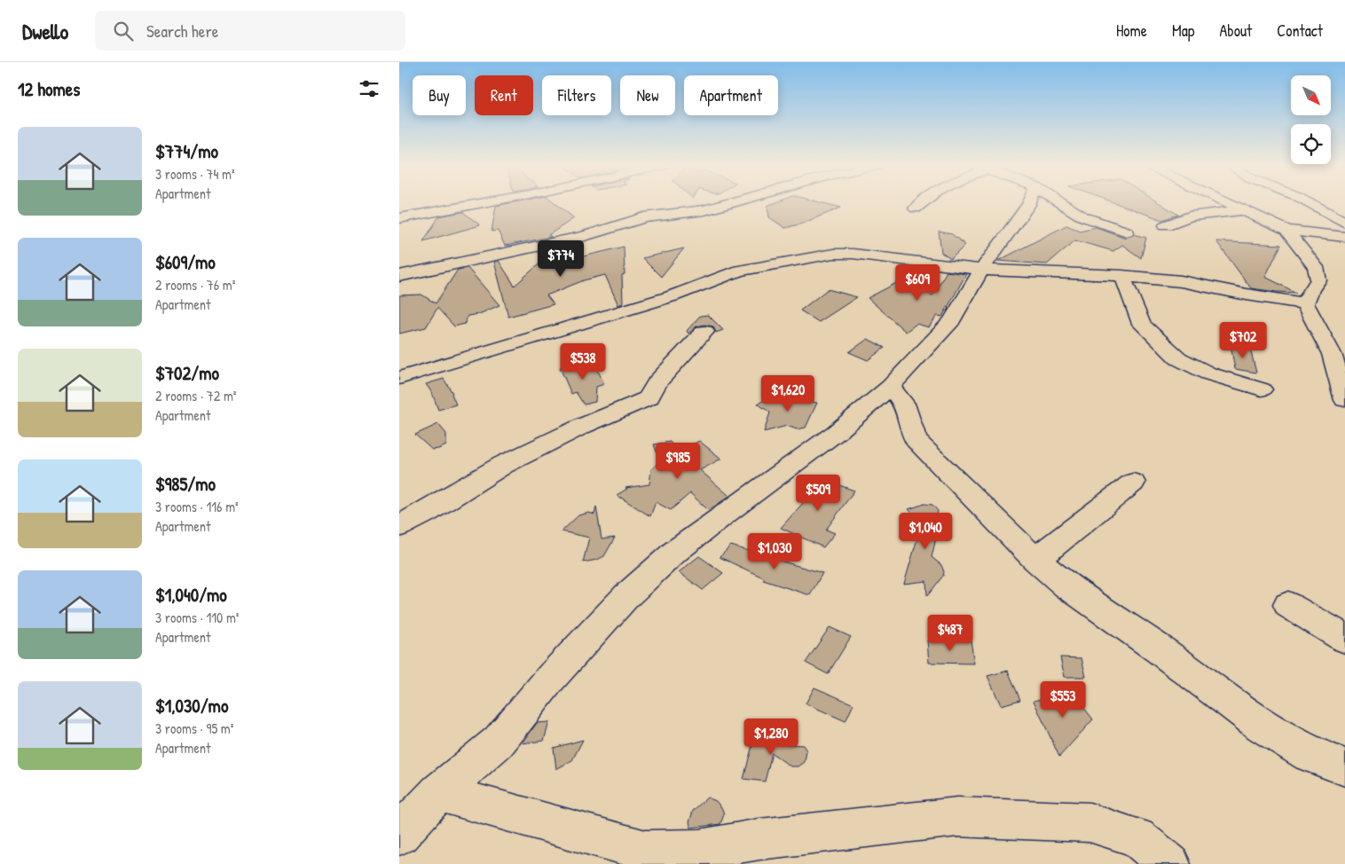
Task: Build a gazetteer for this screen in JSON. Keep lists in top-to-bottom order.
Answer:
{
  "north": "bottom right",
  "page": {
    "header": "Dwello",
    "search": "Search here",
    "nav": [
      "Home",
      "Map",
      "About",
      "Contact"
    ],
    "heading": "12 homes",
    "chip": [
      "Buy",
      "Rent",
      "Filters",
      "New",
      "Apartment"
    ],
    "list": [
      {
        "name": "$774/mo",
        "note": "3 rooms · 74 m² · Apartment"
      },
      {
        "name": "$609/mo",
        "note": "2 rooms · 76 m² · Apartment"
      },
      {
        "name": "$702/mo",
        "note": "2 rooms · 72 m² · Apartment"
      },
      {
        "name": "$985/mo",
        "note": "3 rooms · 116 m² · Apartment"
      },
      {
        "name": "$1,040/mo",
        "note": "3 rooms · 110 m² · Apartment"
      },
      {
        "name": "$1,030/mo",
        "note": "3 rooms · 95 m² · Apartment"
      }
    ],
    "price": [
      "$774",
      "$609",
      "$702",
      "$538",
      "$1,620",
      "$985",
      "$509",
      "$1,040",
      "$1,030",
      "$487",
      "$553",
      "$1,280"
    ]
  }
}
